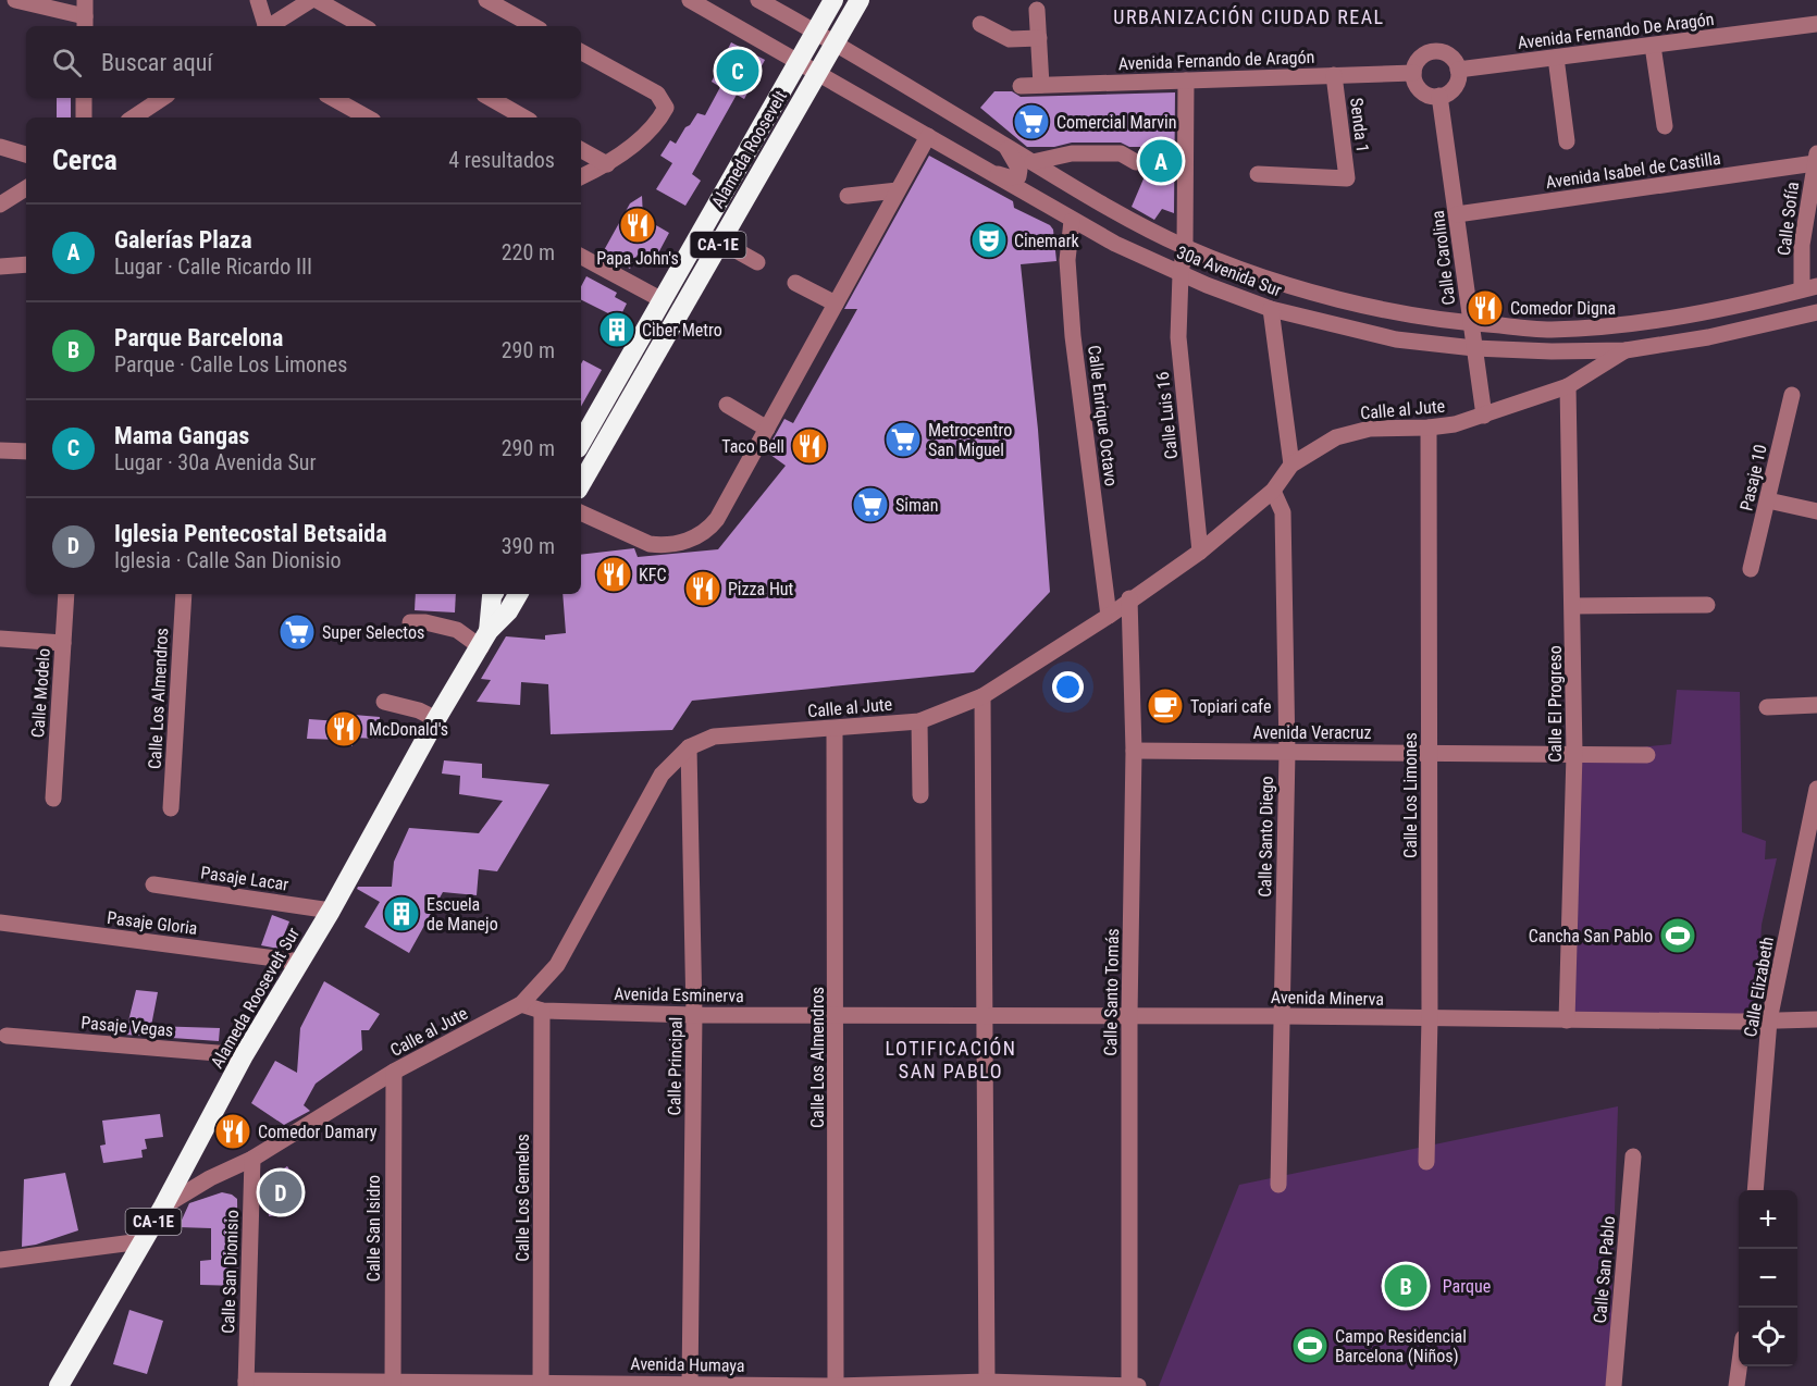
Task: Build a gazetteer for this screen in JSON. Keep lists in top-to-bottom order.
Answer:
{
  "streets": {
    "highway": ["Alameda Roosevelt", "CA-1E", "Alameda Roosevelt Sur"],
    "street": [
      "Avenida Fernando De Aragón",
      "Avenida Fernando de Aragón",
      "Senda 1",
      "Avenida Isabel de Castilla",
      "Calle Sofía",
      "Calle Carolina",
      "30a Avenida Sur",
      "Calle al Jute",
      "Calle Enrique Octavo",
      "Calle Luis 16",
      "Pasaje 10",
      "Calle Modelo",
      "Calle Los Almendros",
      "Calle El Progreso",
      "Avenida Veracruz",
      "Calle Los Limones",
      "Calle Santo Diego",
      "Pasaje Lacar",
      "Pasaje Gloria",
      "Calle Elizabeth",
      "Calle Santo Tomás",
      "Avenida Esminerva",
      "Avenida Minerva",
      "Pasaje Vegas",
      "Calle Principal",
      "Calle Los Gemelos",
      "Calle San Isidro",
      "Calle San Pablo",
      "Calle San Dionisio",
      "Avenida Humaya"
    ]
  },
  "crossings": [
    ["Avenida Fernando De Aragón", "Avenida Fernando de Aragón"],
    ["Avenida Fernando De Aragón", "Calle Carolina"],
    ["Avenida Fernando de Aragón", "Senda 1"],
    ["Avenida Fernando de Aragón", "Calle Carolina"],
    ["Avenida Fernando de Aragón", "Calle Luis 16"],
    ["Alameda Roosevelt", "30a Avenida Sur"],
    ["Avenida Isabel de Castilla", "Calle Sofía"],
    ["Avenida Isabel de Castilla", "Calle Carolina"],
    ["Calle Sofía", "30a Avenida Sur"],
    ["CA-1E", "Alameda Roosevelt Sur"],
    ["Calle Carolina", "30a Avenida Sur"],
    ["Calle Carolina", "Calle al Jute"],
    ["30a Avenida Sur", "Calle al Jute"],
    ["30a Avenida Sur", "Calle Enrique Octavo"],
    ["30a Avenida Sur", "Calle Luis 16"],
    ["Calle al Jute", "Calle Enrique Octavo"],
    ["Calle al Jute", "Calle Luis 16"],
    ["Calle al Jute", "Calle Los Almendros"],
    ["Calle al Jute", "Calle El Progreso"],
    ["Calle al Jute", "Calle Los Limones"],
    ["Calle al Jute", "Calle Santo Diego"],
    ["Calle al Jute", "Calle Santo Tomás"],
    ["Calle al Jute", "Avenida Esminerva"],
    ["Calle al Jute", "Alameda Roosevelt Sur"],
    ["Calle al Jute", "Calle Principal"],
    ["Calle al Jute", "Calle San Isidro"],
    ["Calle al Jute", "Calle San Dionisio"],
    ["Calle Los Almendros", "Avenida Esminerva"],
    ["Calle Los Almendros", "Avenida Minerva"],
    ["Calle Los Almendros", "Avenida Humaya"],
    ["Calle El Progreso", "Avenida Veracruz"],
    ["Calle El Progreso", "Avenida Minerva"],
    ["Avenida Veracruz", "Calle Los Limones"],
    ["Avenida Veracruz", "Calle Santo Diego"],
    ["Avenida Veracruz", "Calle Santo Tomás"],
    ["Calle Los Limones", "Avenida Minerva"],
    ["Calle Santo Diego", "Avenida Minerva"],
    ["Pasaje Lacar", "Alameda Roosevelt Sur"],
    ["Pasaje Gloria", "Alameda Roosevelt Sur"],
    ["Calle Elizabeth", "Avenida Minerva"],
    ["Calle Santo Tomás", "Avenida Minerva"],
    ["Calle Santo Tomás", "Avenida Humaya"],
    ["Avenida Esminerva", "Avenida Minerva"],
    ["Avenida Esminerva", "Calle Principal"],
    ["Avenida Esminerva", "Calle Los Gemelos"],
    ["Alameda Roosevelt Sur", "Pasaje Vegas"],
    ["Calle Principal", "Avenida Humaya"],
    ["Calle Los Gemelos", "Avenida Humaya"],
    ["Calle San Isidro", "Avenida Humaya"],
    ["Calle San Dionisio", "Avenida Humaya"]
  ],
  "districts": ["URBANIZACIÓN CIUDAD REAL", "LOTIFICACIÓN SAN PABLO"],
  "parks": ["Parque"],
  "places": {
    "supermarket": [
      "Comercial Marvin",
      "Metrocentro San Miguel",
      "Siman",
      "Super Selectos"
    ],
    "restaurant": [
      "Papa John's",
      "Comedor Digna",
      "Taco Bell",
      "KFC",
      "Pizza Hut",
      "McDonald's",
      "Comedor Damary"
    ],
    "theatre": ["Cinemark"],
    "building": ["Ciber Metro", "Escuela de Manejo"],
    "cafe": ["Topiari cafe"],
    "sports": ["Cancha San Pablo", "Campo Residencial Barcelona (Niños)"]
  },
  "page": {
    "search": "Buscar aquí",
    "pins": [
      "C",
      "A",
      "D",
      "B"
    ],
    "heading": ["Cerca", "4 resultados"],
    "list": [
      {
        "mark": "A",
        "name": "Galerías Plaza",
        "note": "Lugar · Calle Ricardo III",
        "value": "220 m"
      },
      {
        "mark": "B",
        "name": "Parque Barcelona",
        "note": "Parque · Calle Los Limones",
        "value": "290 m"
      },
      {
        "mark": "C",
        "name": "Mama Gangas",
        "note": "Lugar · 30a Avenida Sur",
        "value": "290 m"
      },
      {
        "mark": "D",
        "name": "Iglesia Pentecostal Betsaida",
        "note": "Iglesia · Calle San Dionisio",
        "value": "390 m"
      }
    ],
    "map_buttons": ["+", "−"]
  }
}
